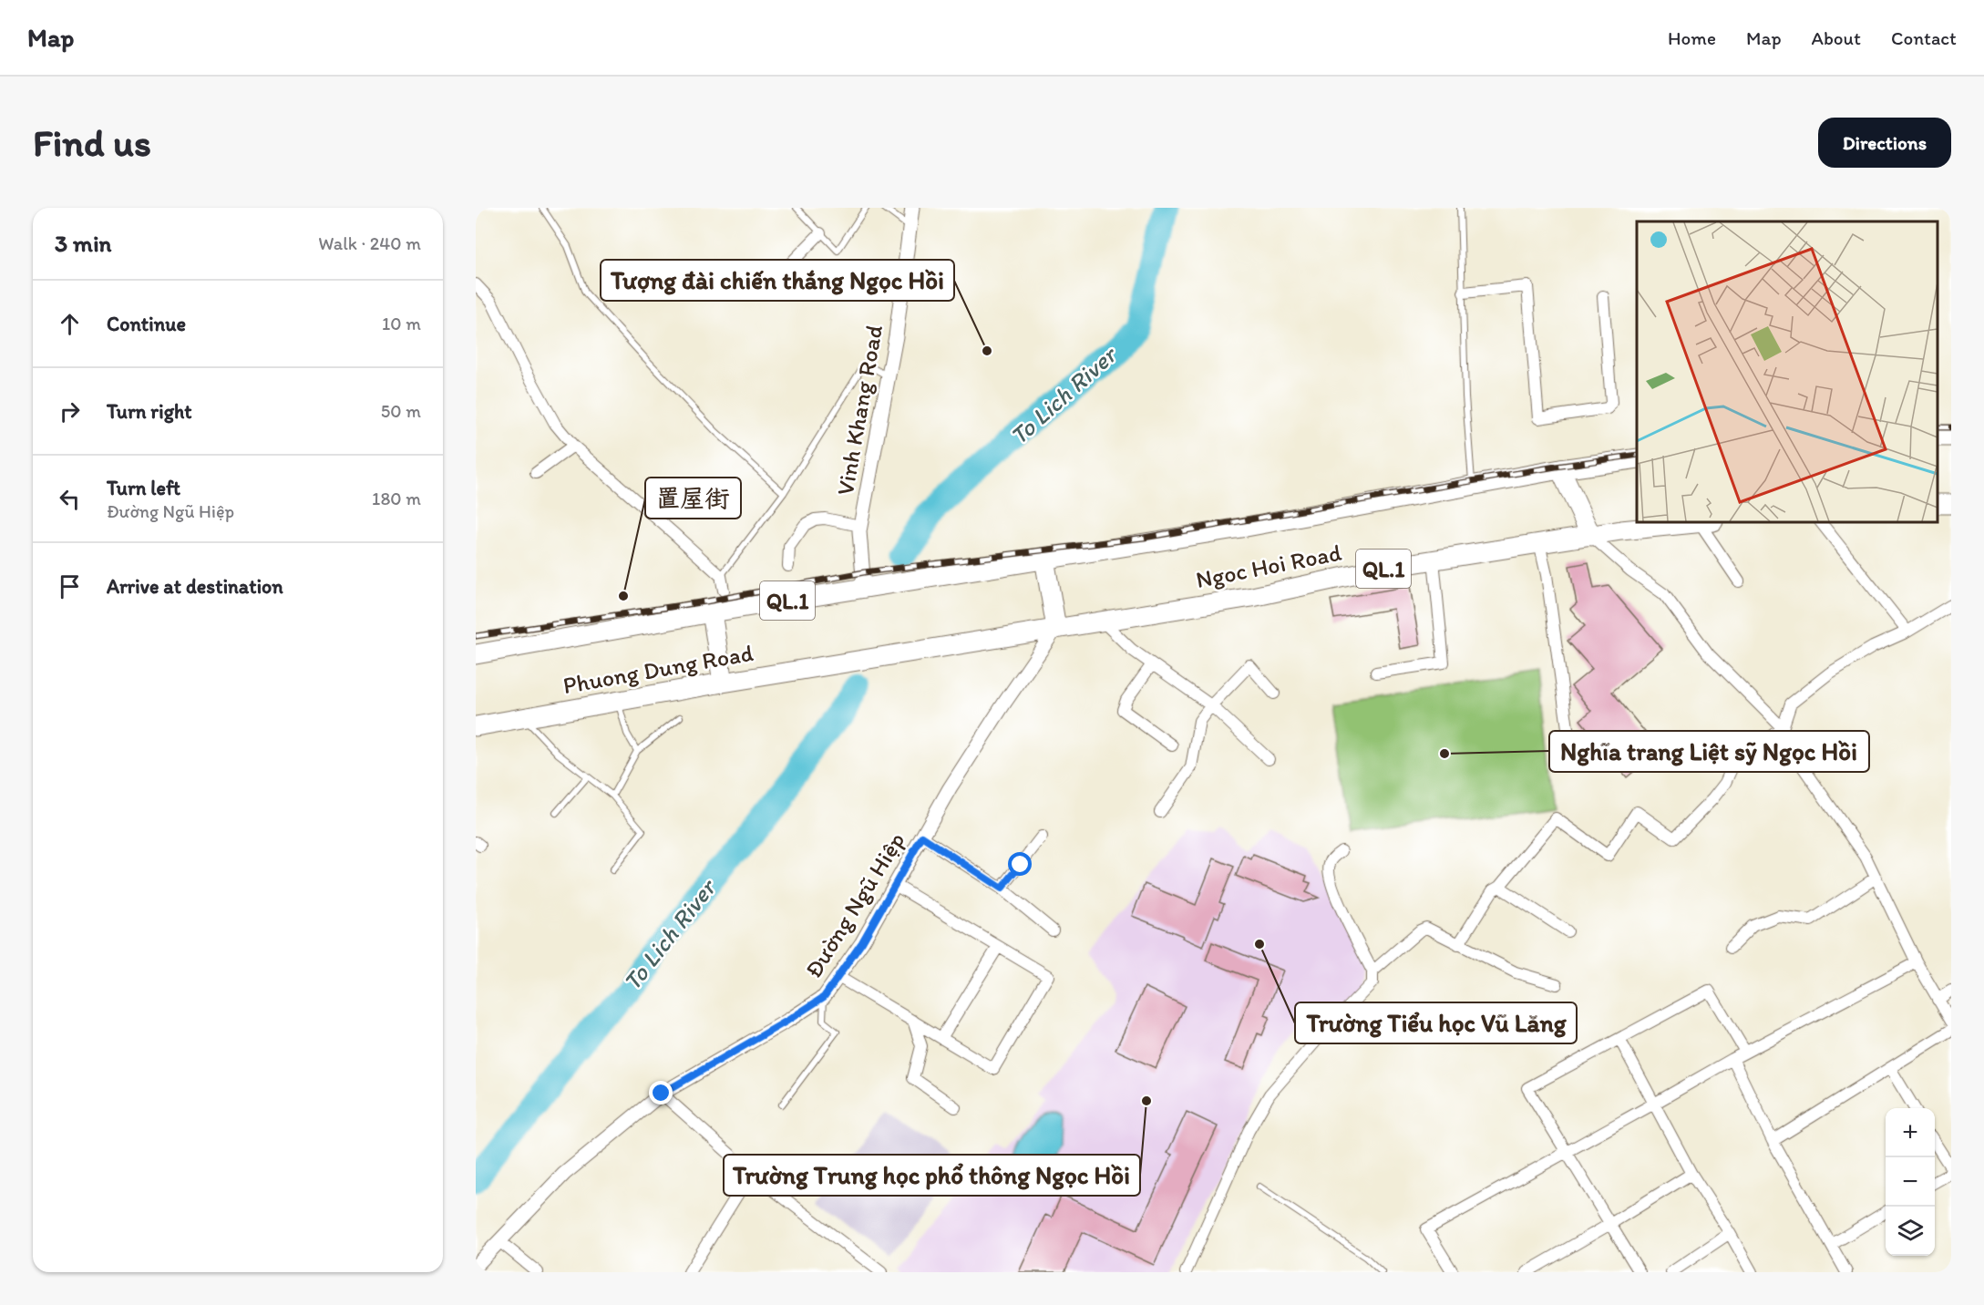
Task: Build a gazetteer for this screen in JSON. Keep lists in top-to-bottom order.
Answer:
{
  "streets": {
    "highway": ["Ngoc Hoi Road", "QL.1", "Phuong Dung Road"],
    "street": ["Vinh Khang Road", "Đường Ngũ Hiệp"]
  },
  "crossings": [
    ["Vinh Khang Road", "Ngoc Hoi Road"],
    ["Vinh Khang Road", "Phuong Dung Road"],
    ["Ngoc Hoi Road", "Phuong Dung Road"],
    ["Ngoc Hoi Road", "Đường Ngũ Hiệp"]
  ],
  "water": ["To Lich River"],
  "places": [
    "Tượng đài chiến thắng Ngọc Hồi",
    "置屋街",
    "Nghĩa trang Liệt sỹ Ngọc Hồi",
    "Trường Tiểu học Vũ Lăng",
    "Trường Trung học phổ thông Ngọc Hồi"
  ],
  "page": {
    "header": "Map",
    "nav": [
      "Home",
      "Map",
      "About",
      "Contact"
    ],
    "buttons": "Directions",
    "title": "Find us",
    "heading": ["3 min", "Walk · 240 m"],
    "list": [
      ["Continue", "10 m"],
      ["Turn right", "50 m"],
      ["Turn left", "Đường Ngũ Hiệp", "180 m"],
      "Arrive at destination"
    ],
    "map_buttons": ["+", "−"]
  }
}
